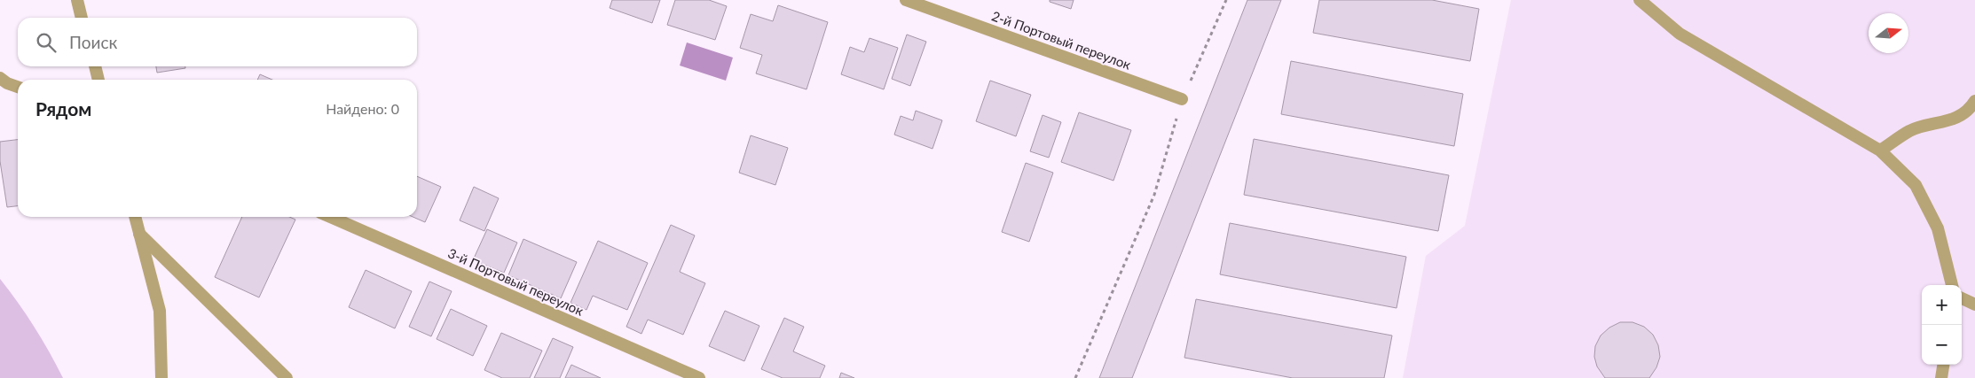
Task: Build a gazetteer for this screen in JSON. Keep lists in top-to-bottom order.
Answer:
{
  "streets": {
    "street": ["2-й Портовый переулок", "3-й Портовый переулок"]
  },
  "north": "right",
  "page": {
    "search": "Поиск",
    "heading": ["Рядом", "Найдено: 0"],
    "map_buttons": ["+", "−"]
  }
}
